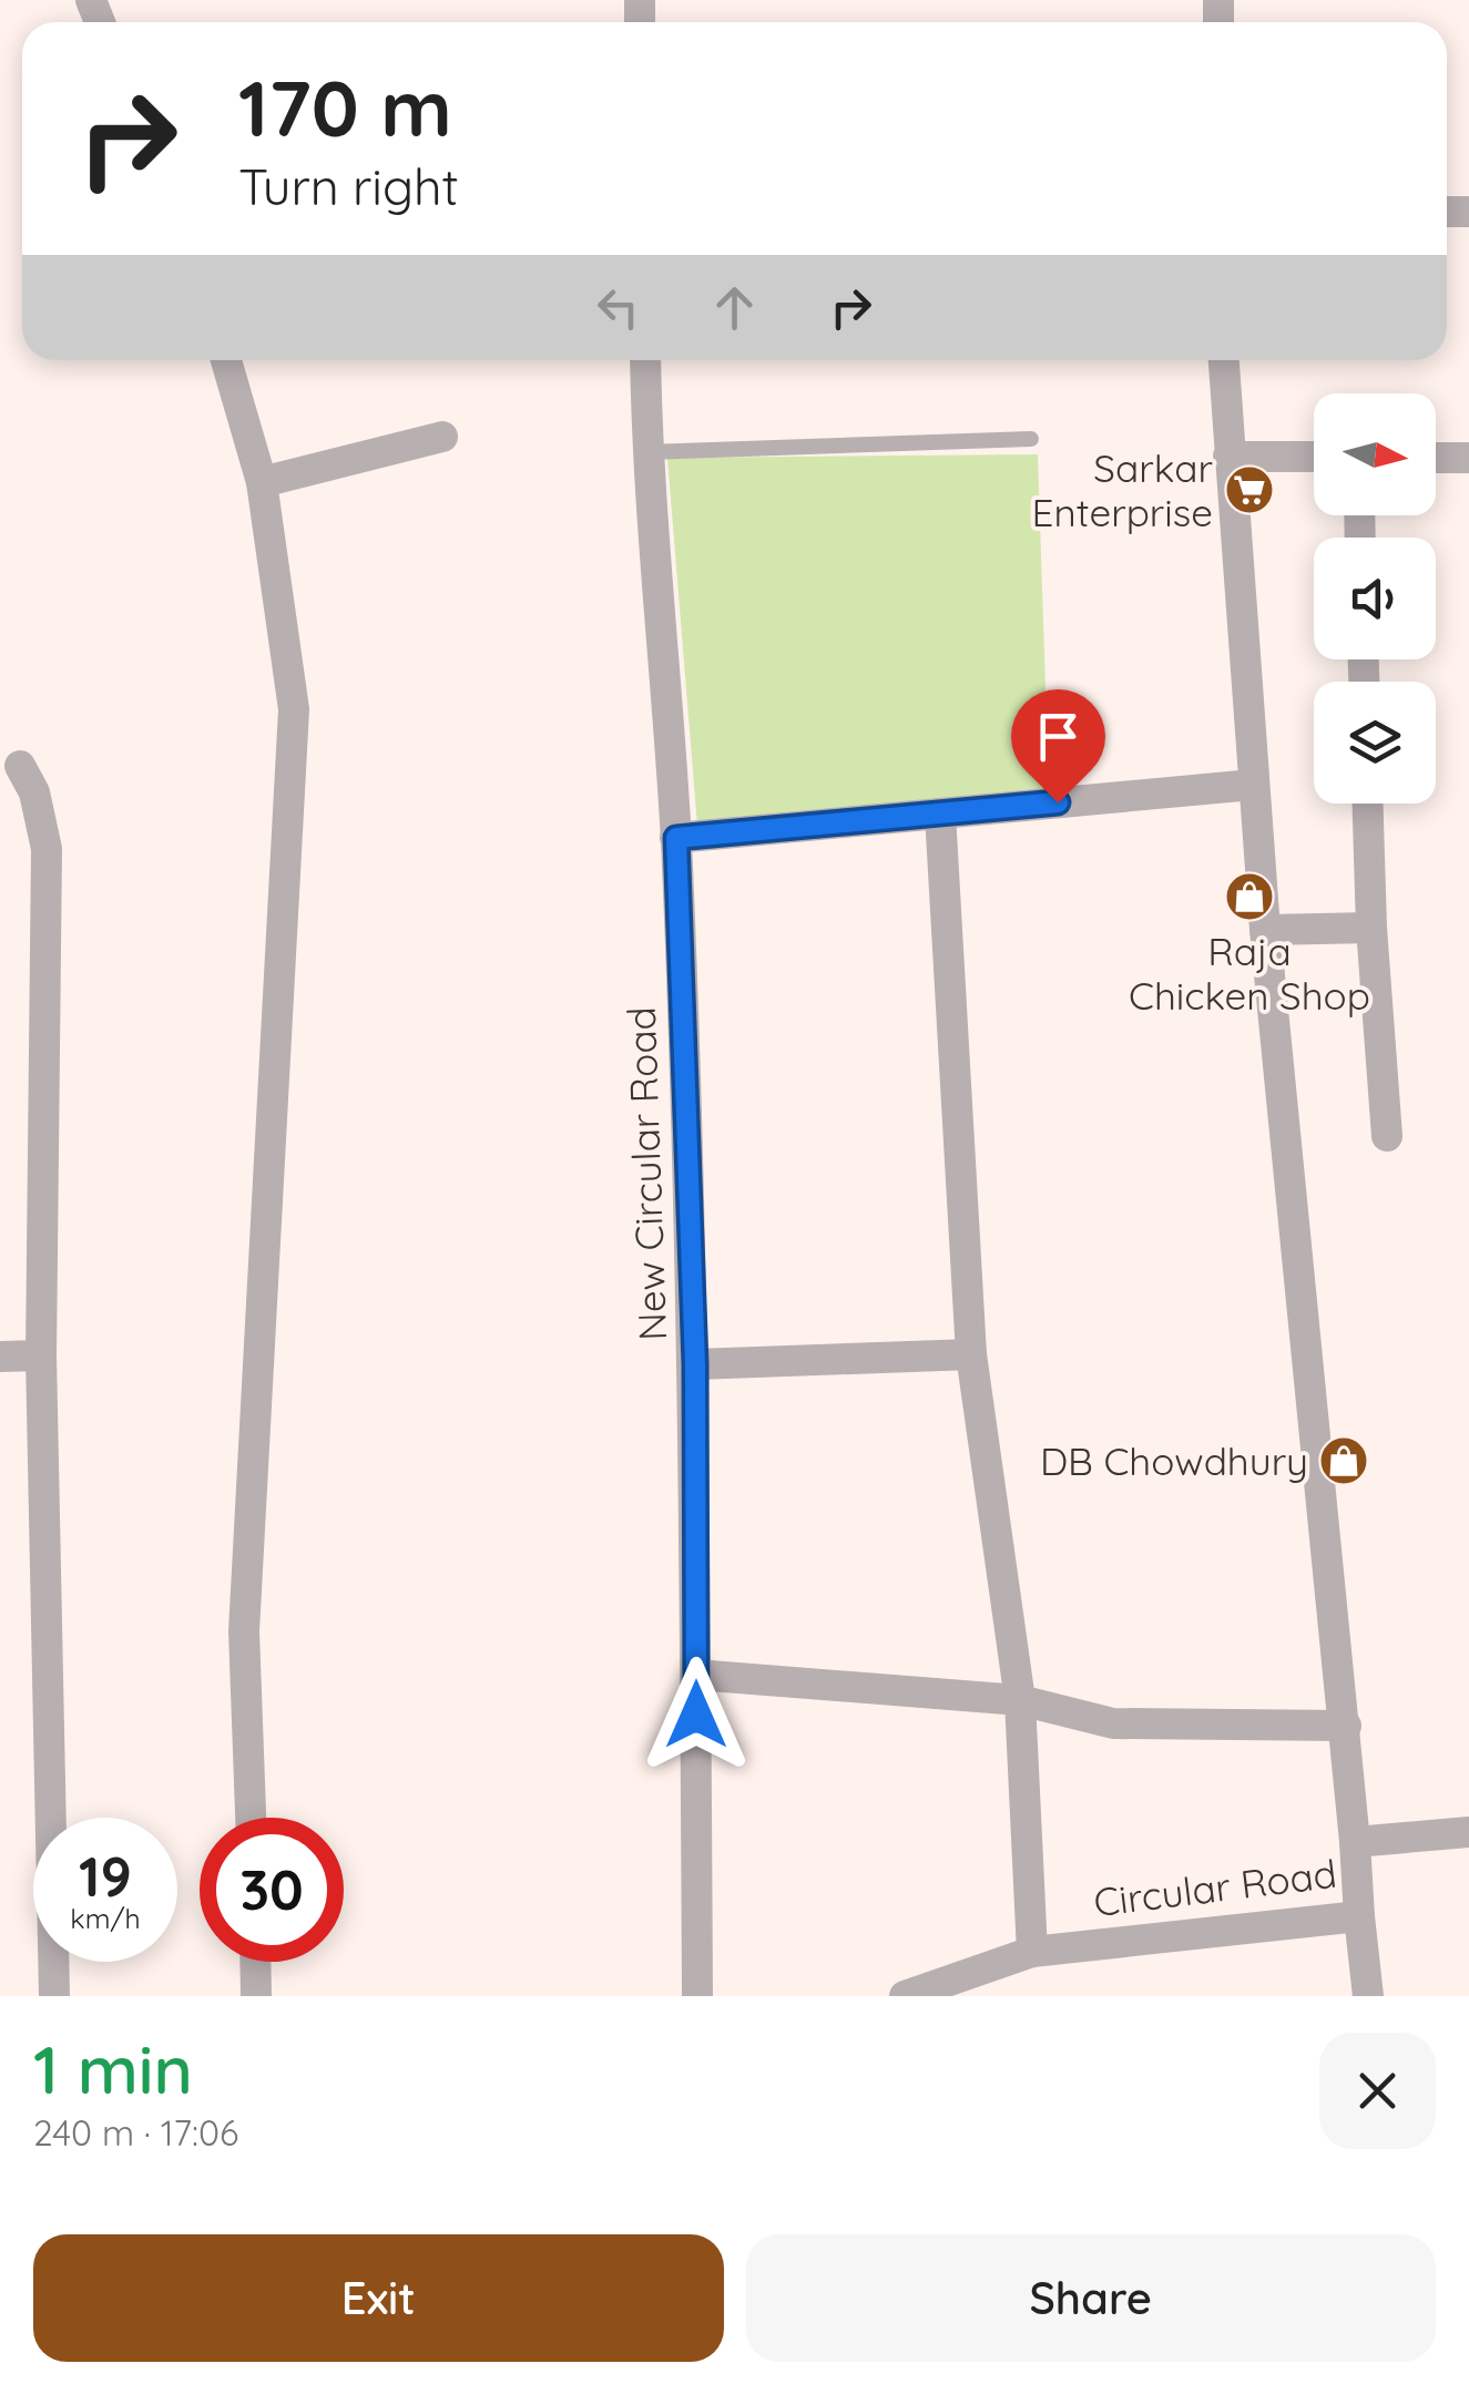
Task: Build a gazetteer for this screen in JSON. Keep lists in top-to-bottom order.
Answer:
{
  "streets": {
    "street": ["New Circular Road", "Circular Road"]
  },
  "places": {
    "supermarket": ["Sarkar Enterprise"],
    "shop": ["Raja Chicken Shop", "DB Chowdhury"]
  },
  "north": "right",
  "page": {
    "turn": ["170 m", "Turn right"],
    "speed": "19 km/h",
    "limit": "30",
    "heading": ["1 min", "240 m · 17:06"],
    "buttons": ["Exit", "Share"]
  }
}
